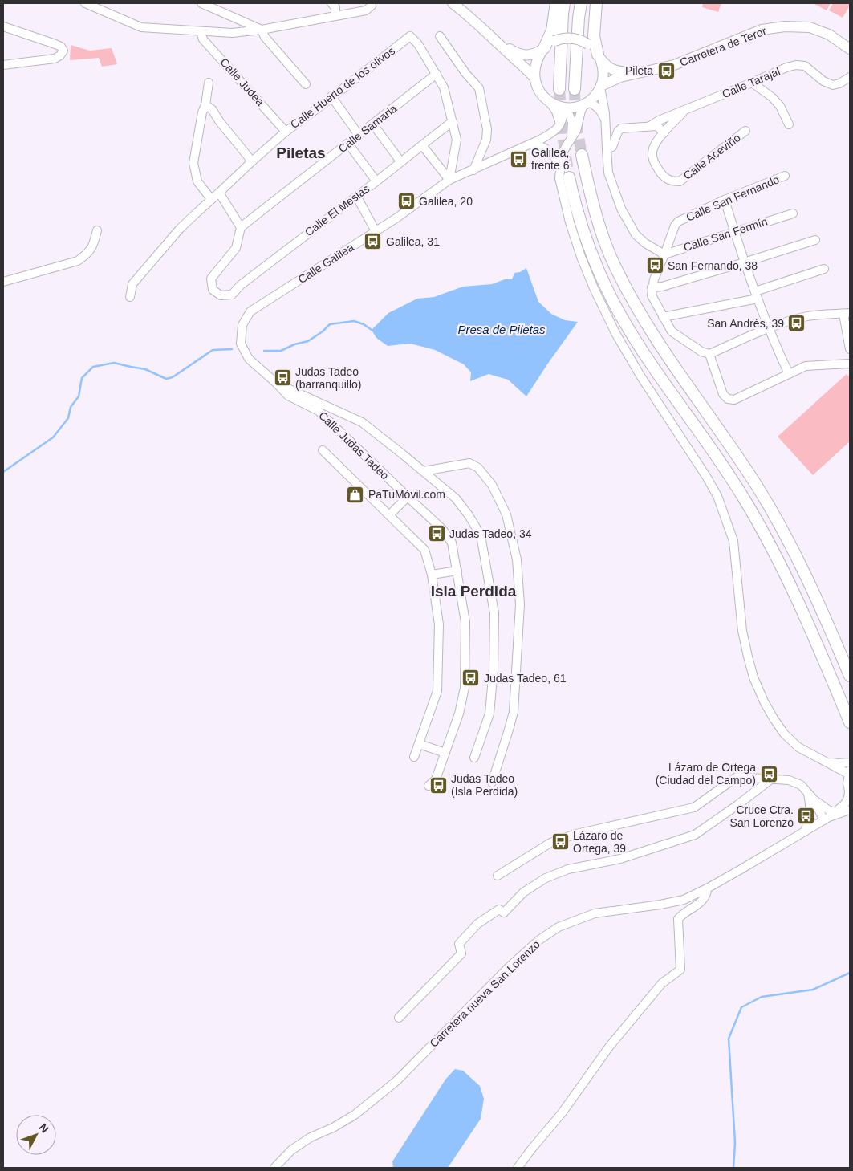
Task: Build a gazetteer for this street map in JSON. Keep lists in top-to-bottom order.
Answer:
{
  "streets": {
    "main road": ["Carretera de Teror"],
    "street": [
      "Calle Judea",
      "Calle Tarajal",
      "Calle Huerto de los olivos",
      "Calle Samaria",
      "Calle Aceviño",
      "Calle San Fernando",
      "Calle El Mesias",
      "Calle San Fermín",
      "Calle Galilea",
      "Calle Judas Tadeo",
      "Carretera nueva San Lorenzo"
    ]
  },
  "crossings": [
    ["Calle Judea", "Calle Huerto de los olivos"],
    ["Calle Tarajal", "Calle Aceviño"],
    ["Calle Huerto de los olivos", "Calle Samaria"],
    ["Calle Samaria", "Calle El Mesias"],
    ["Calle San Fernando", "Calle San Fermín"],
    ["Calle Galilea", "Calle Judas Tadeo"]
  ],
  "districts": ["Piletas", "Isla Perdida"],
  "water": ["Presa de Piletas"],
  "places": {
    "bus stop": [
      "Pileta",
      "Galilea, frente 6",
      "Galilea, 20",
      "Galilea, 31",
      "San Fernando, 38",
      "San Andrés, 39",
      "Judas Tadeo (barranquillo)",
      "Judas Tadeo, 34",
      "Judas Tadeo, 61",
      "Lázaro de Ortega (Ciudad del Campo)",
      "Judas Tadeo (Isla Perdida)",
      "Cruce Ctra. San Lorenzo",
      "Lázaro de Ortega, 39"
    ],
    "shop": ["PaTuMóvil.com"]
  },
  "north": "top right"
}
